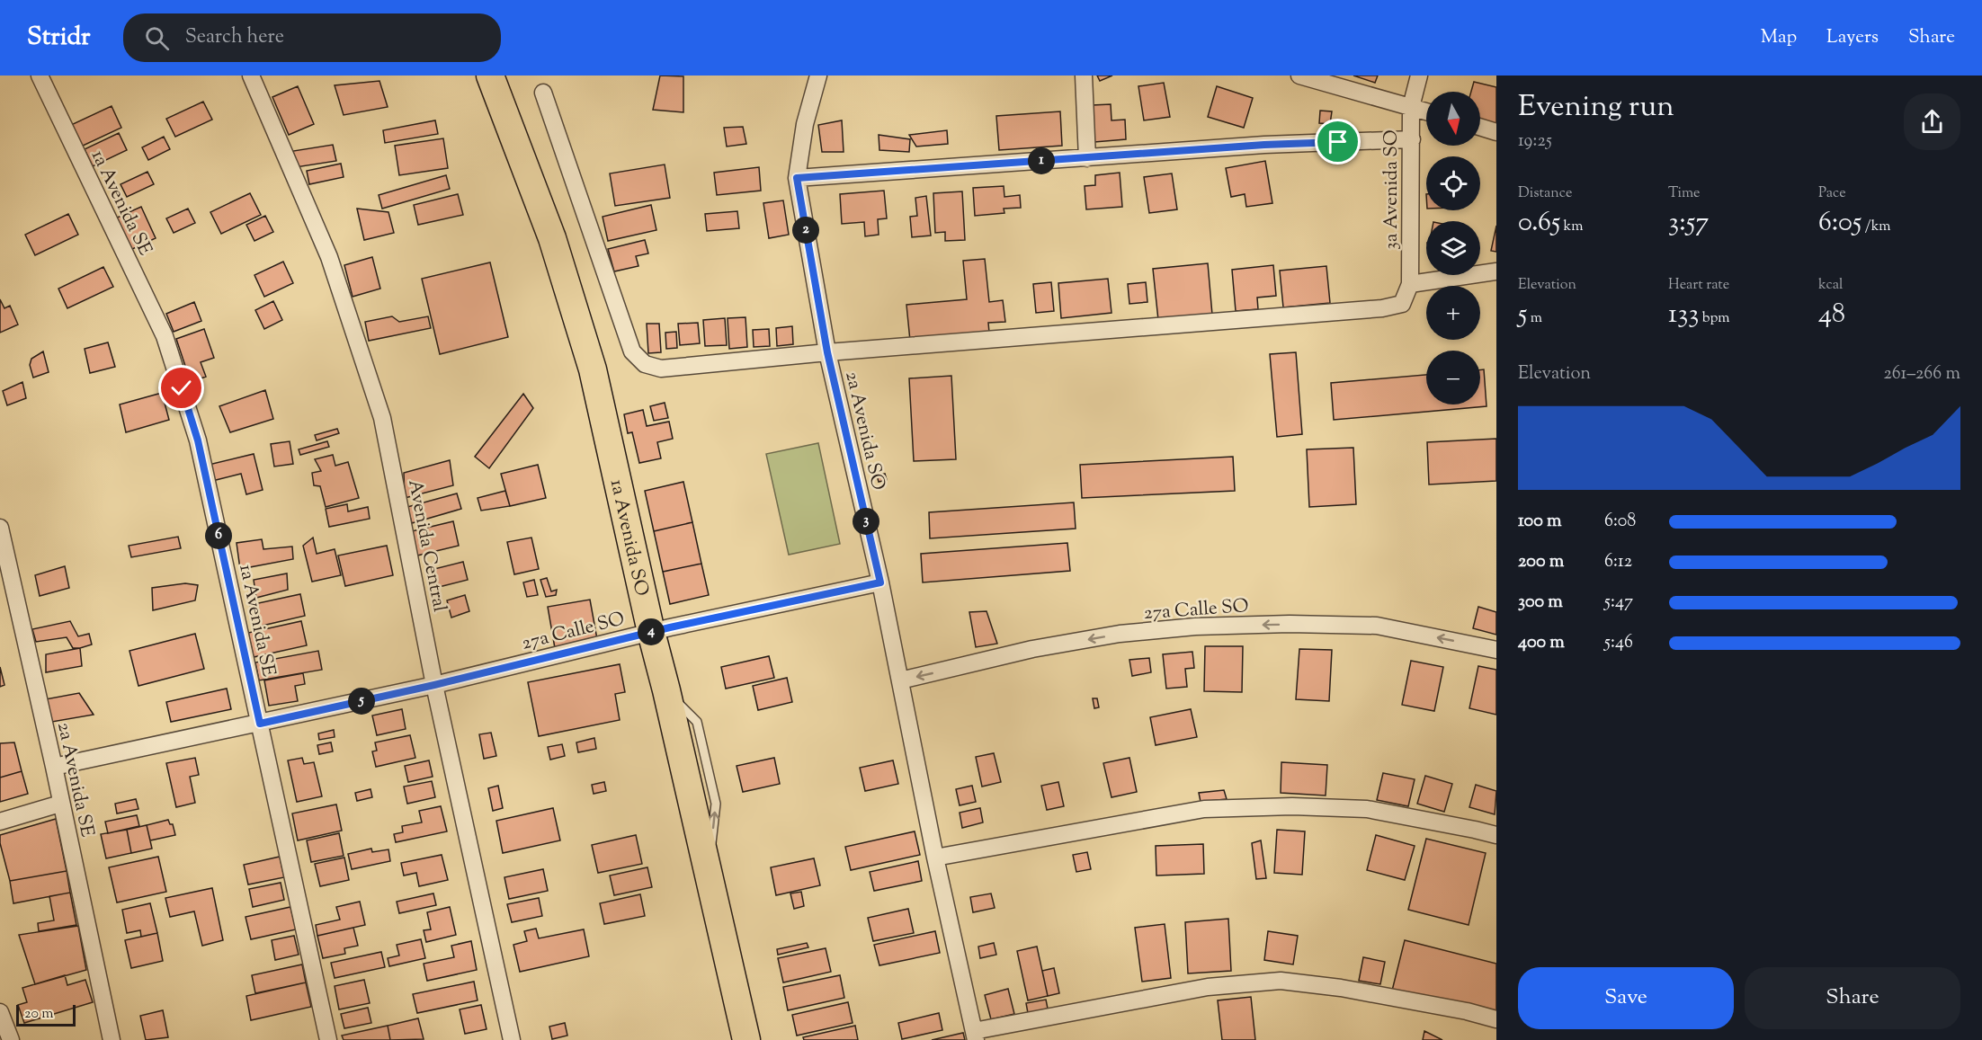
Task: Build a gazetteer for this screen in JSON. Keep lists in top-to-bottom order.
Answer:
{
  "streets": {
    "highway": ["1a Avenida SO"],
    "street": [
      "3a Avenida SO",
      "1a Avenida SE",
      "2a Avenida SO",
      "Avenida Central",
      "27a Calle SO",
      "2a Avenida SE"
    ]
  },
  "crossings": [
    ["3a Avenida SO", "2a Avenida SO"],
    ["1a Avenida SE", "27a Calle SO"],
    ["2a Avenida SO", "27a Calle SO"],
    ["1a Avenida SO", "27a Calle SO"],
    ["Avenida Central", "27a Calle SO"],
    ["27a Calle SO", "2a Avenida SE"]
  ],
  "one_way": ["27a Calle SO"],
  "scale_bar": "20 m",
  "north": "bottom",
  "page": {
    "header": "Stridr",
    "search": "Search here",
    "nav": ["Map", "Layers", "Share"],
    "heading": ["Evening run", "19:25"],
    "map_buttons": ["+", "−"],
    "pins": [
      "1",
      "2",
      "3",
      "6",
      "4",
      "5"
    ],
    "stats": [
      ["Distance", "0.65 km"],
      ["Time", "3:57"],
      ["Pace", "6:05 /km"],
      ["Elevation", "5 m"],
      ["Heart rate", "133 bpm"],
      ["kcal", "48"]
    ],
    "chart": ["Elevation", "261–266 m"],
    "list": [
      {
        "name": "100 m",
        "note": "6:08"
      },
      {
        "name": "200 m",
        "note": "6:12"
      },
      {
        "name": "300 m",
        "note": "5:47"
      },
      {
        "name": "400 m",
        "note": "5:46"
      }
    ],
    "buttons": ["Save", "Share"],
    "scale": "20 m"
  }
}
